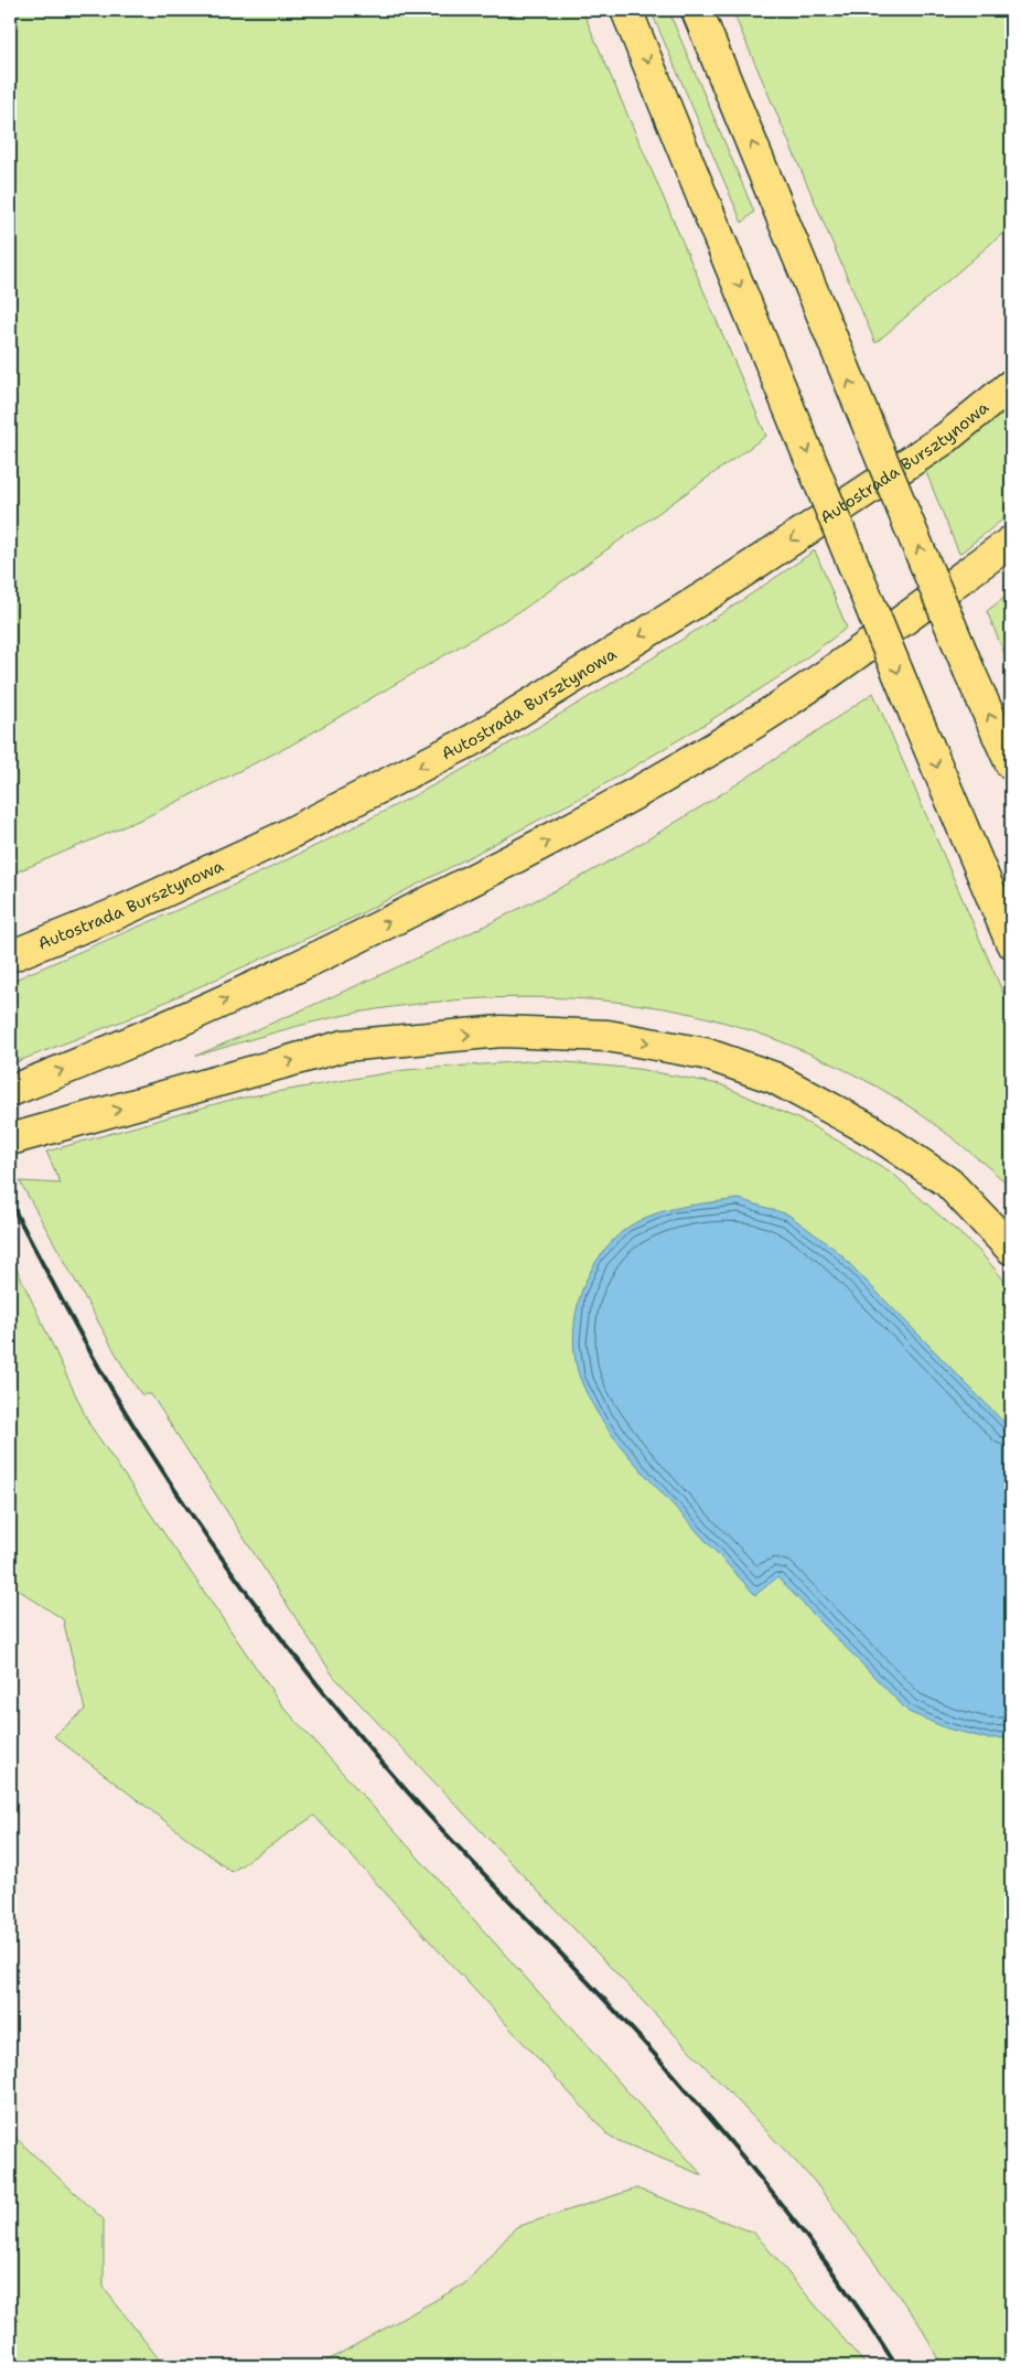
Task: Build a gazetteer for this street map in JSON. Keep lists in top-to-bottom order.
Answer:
{
  "streets": {
    "highway": ["Autostrada Bursztynowa"]
  }
}
